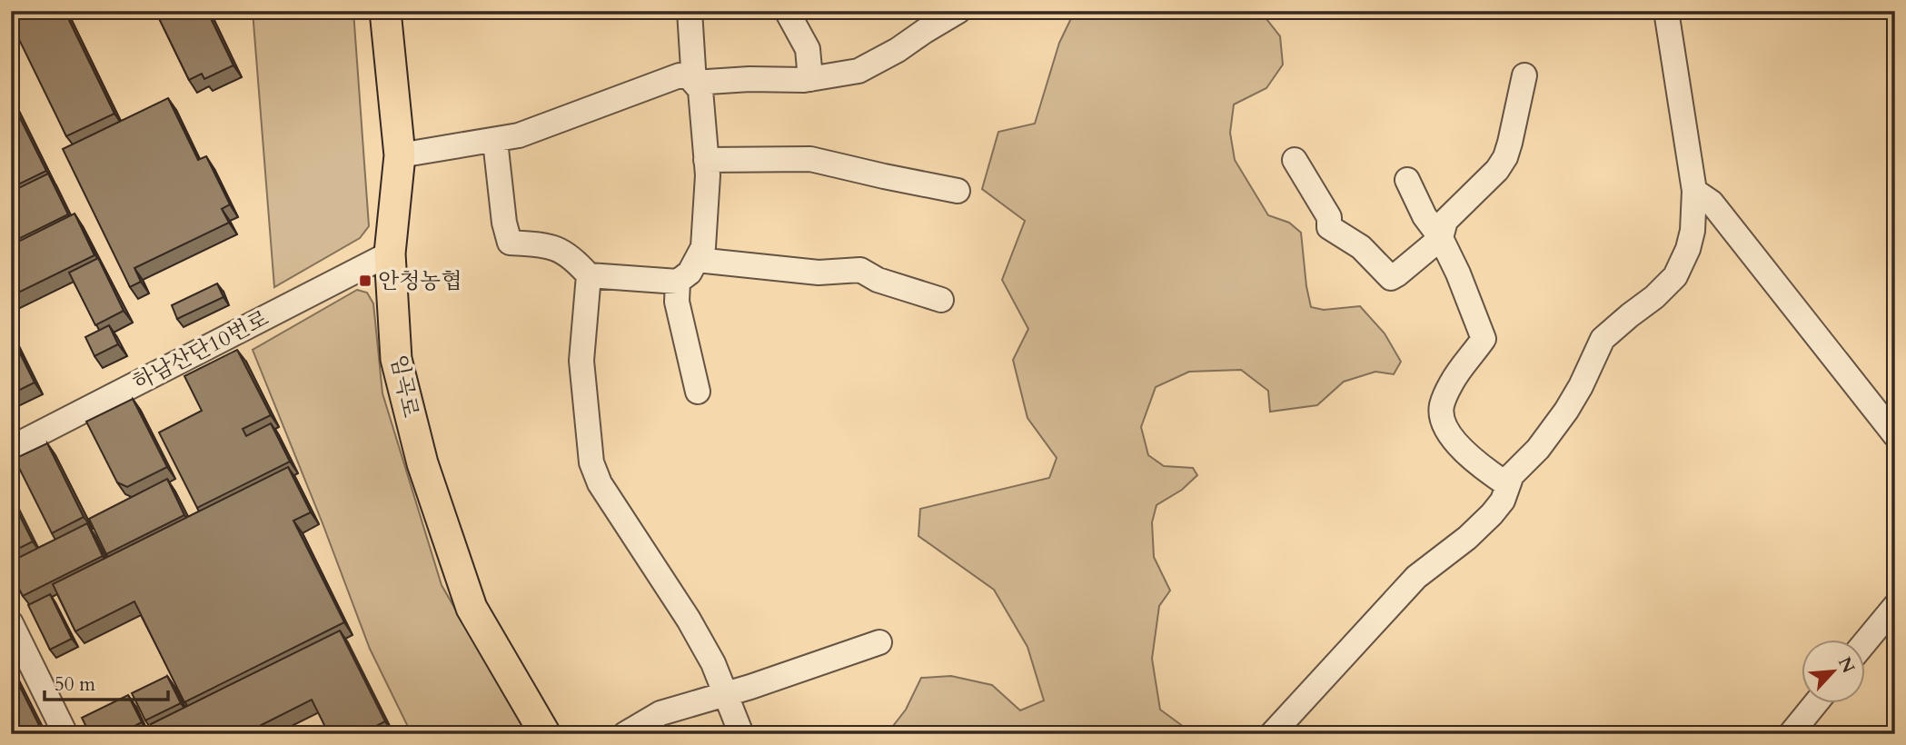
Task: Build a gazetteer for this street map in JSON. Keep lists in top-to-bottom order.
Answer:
{
  "streets": {
    "main road": ["임곡로"],
    "street": ["하남산단10번로"]
  },
  "crossings": [
    ["하남산단10번로", "임곡로"]
  ],
  "places": {
    "transit": ["안청농협"]
  },
  "scale_bar": "50 m",
  "north": "top right"
}
